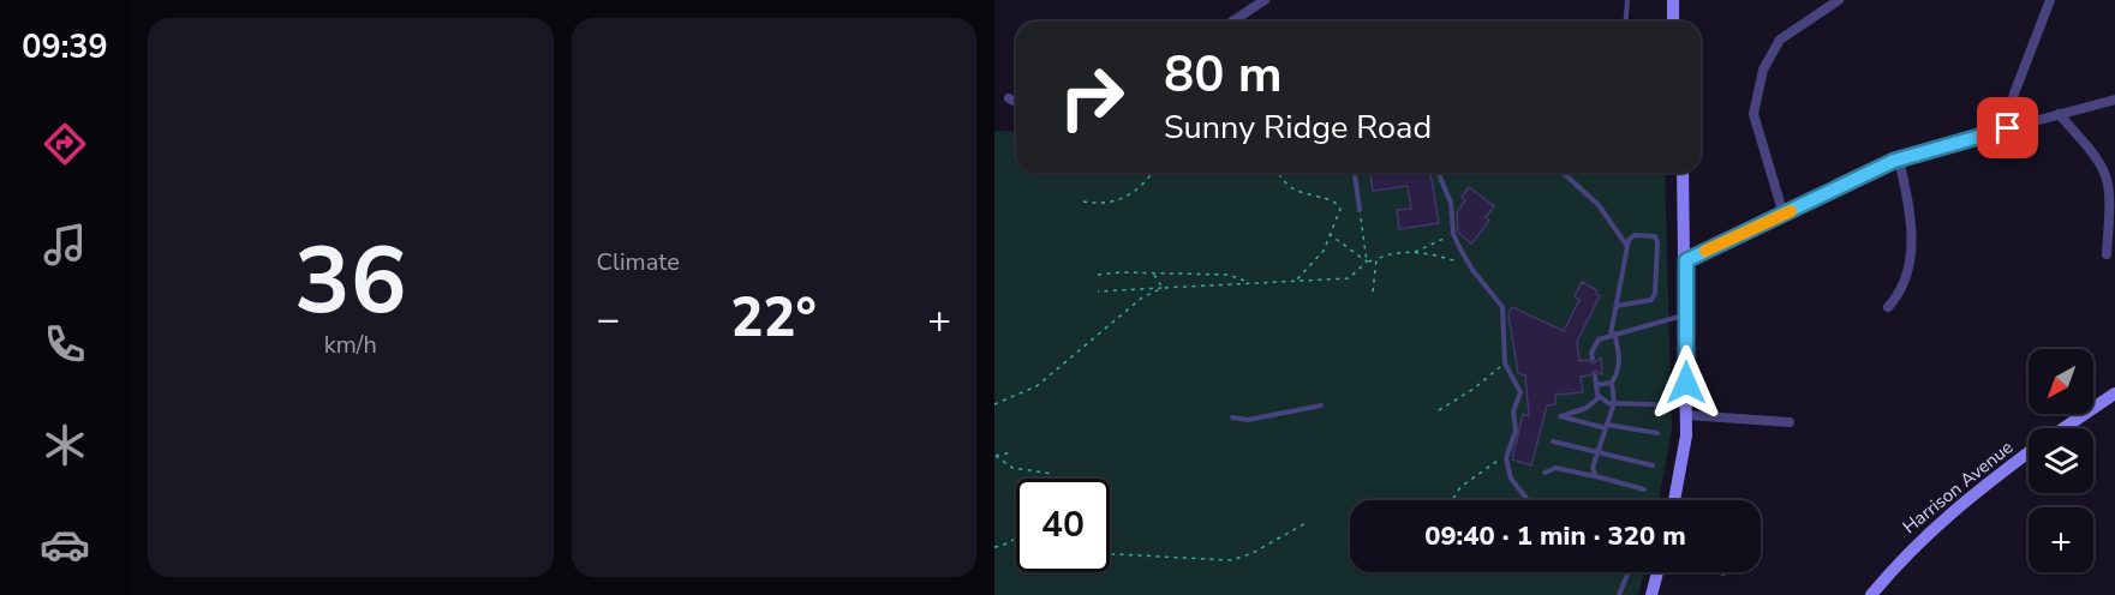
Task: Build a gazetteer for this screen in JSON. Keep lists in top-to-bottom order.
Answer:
{
  "streets": {
    "street": ["Harrison Avenue"]
  },
  "north": "bottom left",
  "page": {
    "tabs": "09:39",
    "tile": [
      ["36", "km/h"],
      "Climate"
    ],
    "turn": ["80 m", "Sunny Ridge Road"],
    "heat": ["−", "22°", "+"],
    "map_buttons": "+",
    "limit": "40",
    "trip": "09:40 · 1 min · 320 m"
  }
}
